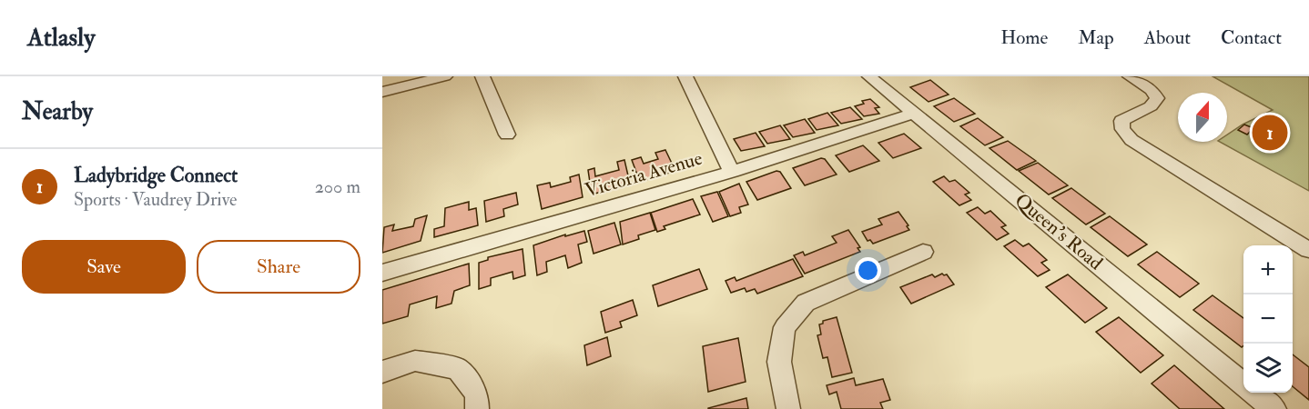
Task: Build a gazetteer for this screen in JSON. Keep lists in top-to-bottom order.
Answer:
{
  "streets": {
    "street": ["Victoria Avenue", "Queen's Road"]
  },
  "crossings": [
    ["Victoria Avenue", "Queen's Road"]
  ],
  "north": "top",
  "page": {
    "header": "Atlasly",
    "nav": [
      "Home",
      "Map",
      "About",
      "Contact"
    ],
    "heading": "Nearby",
    "pins": "1",
    "list": [
      {
        "mark": "1",
        "name": "Ladybridge Connect",
        "note": "Sports · Vaudrey Drive",
        "value": "200 m"
      }
    ],
    "buttons": ["Save", "Share"],
    "map_buttons": ["+", "−"]
  }
}
